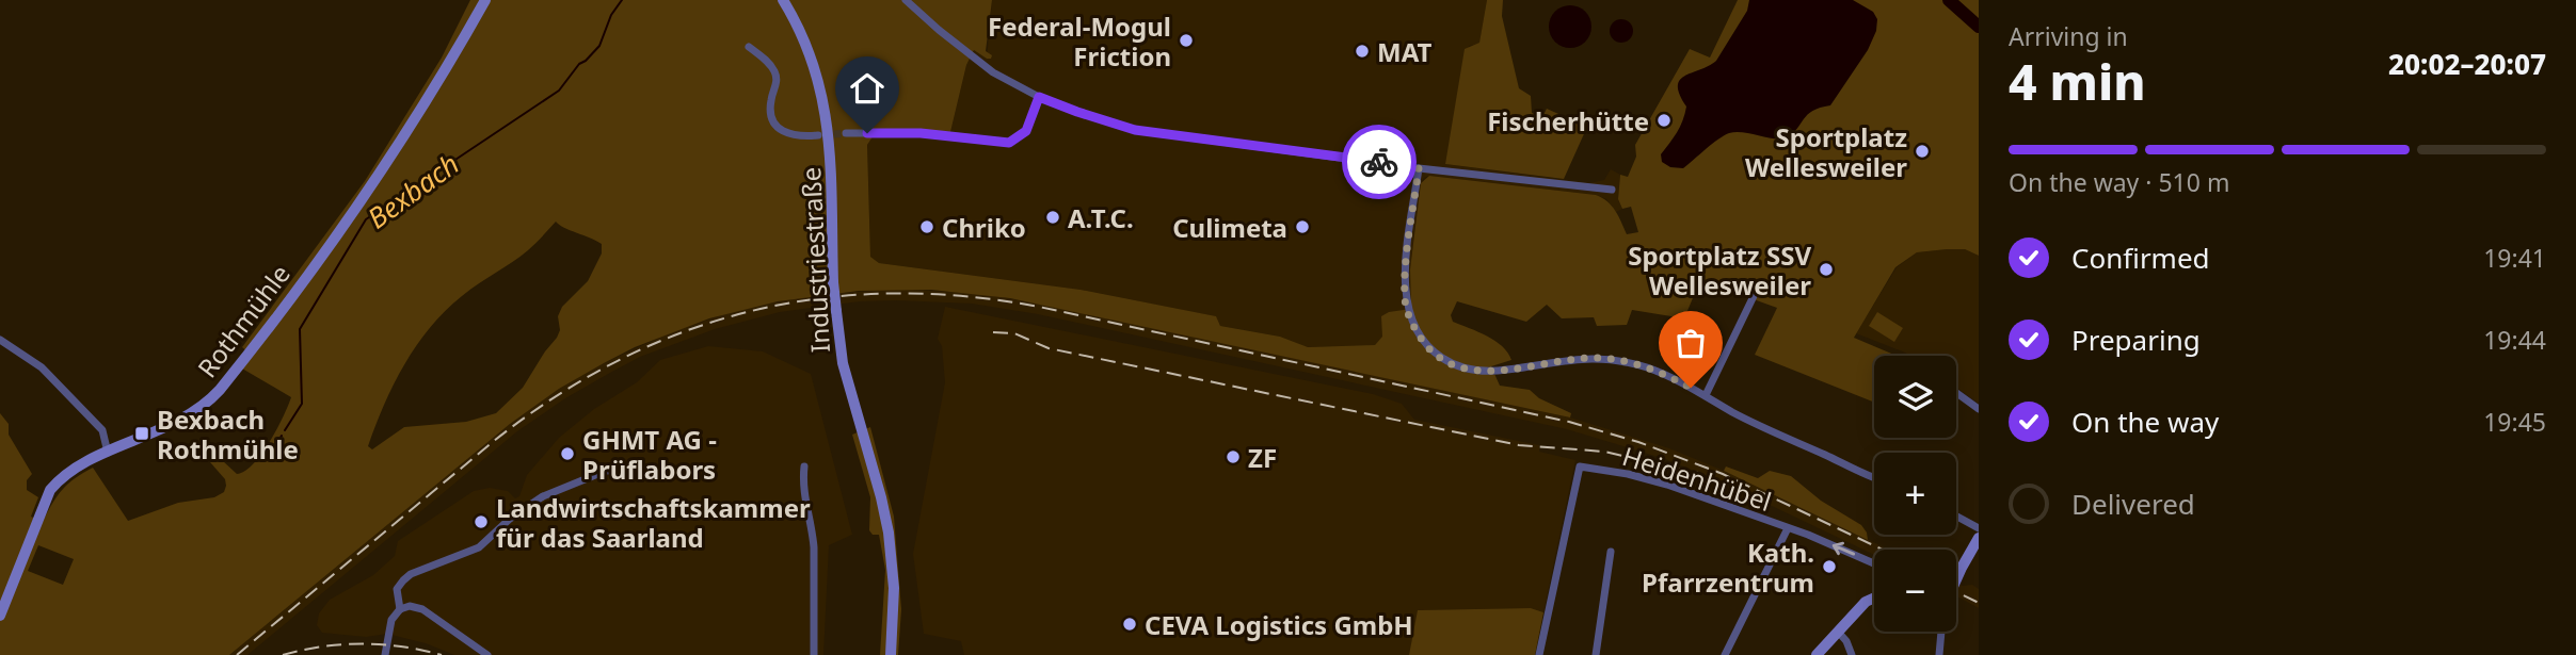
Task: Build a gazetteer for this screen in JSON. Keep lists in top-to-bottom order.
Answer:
{
  "streets": {
    "street": ["Industriestraße", "Rothmühle", "Heidenhübel"]
  },
  "water": ["Bexbach"],
  "places": {
    "other": [
      "Federal-Mogul Friction",
      "MAT",
      "Fischerhütte",
      "Sportplatz Wellesweiler",
      "A.T.C.",
      "Chriko",
      "Culimeta",
      "Sportplatz SSV Wellesweiler",
      "GHMT AG - Prüflabors",
      "ZF",
      "Landwirtschaftskammer für das Saarland",
      "Kath. Pfarrzentrum",
      "CEVA Logistics GmbH"
    ],
    "transit": ["Bexbach Rothmühle"]
  },
  "page": {
    "heading": ["4 min", "Arriving in", "20:02–20:07"],
    "bar": "On the way · 510 m",
    "list": [
      ["Confirmed", "19:41"],
      ["Preparing", "19:44"],
      ["On the way", "19:45"],
      "Delivered"
    ],
    "map_buttons": ["+", "−"]
  }
}
